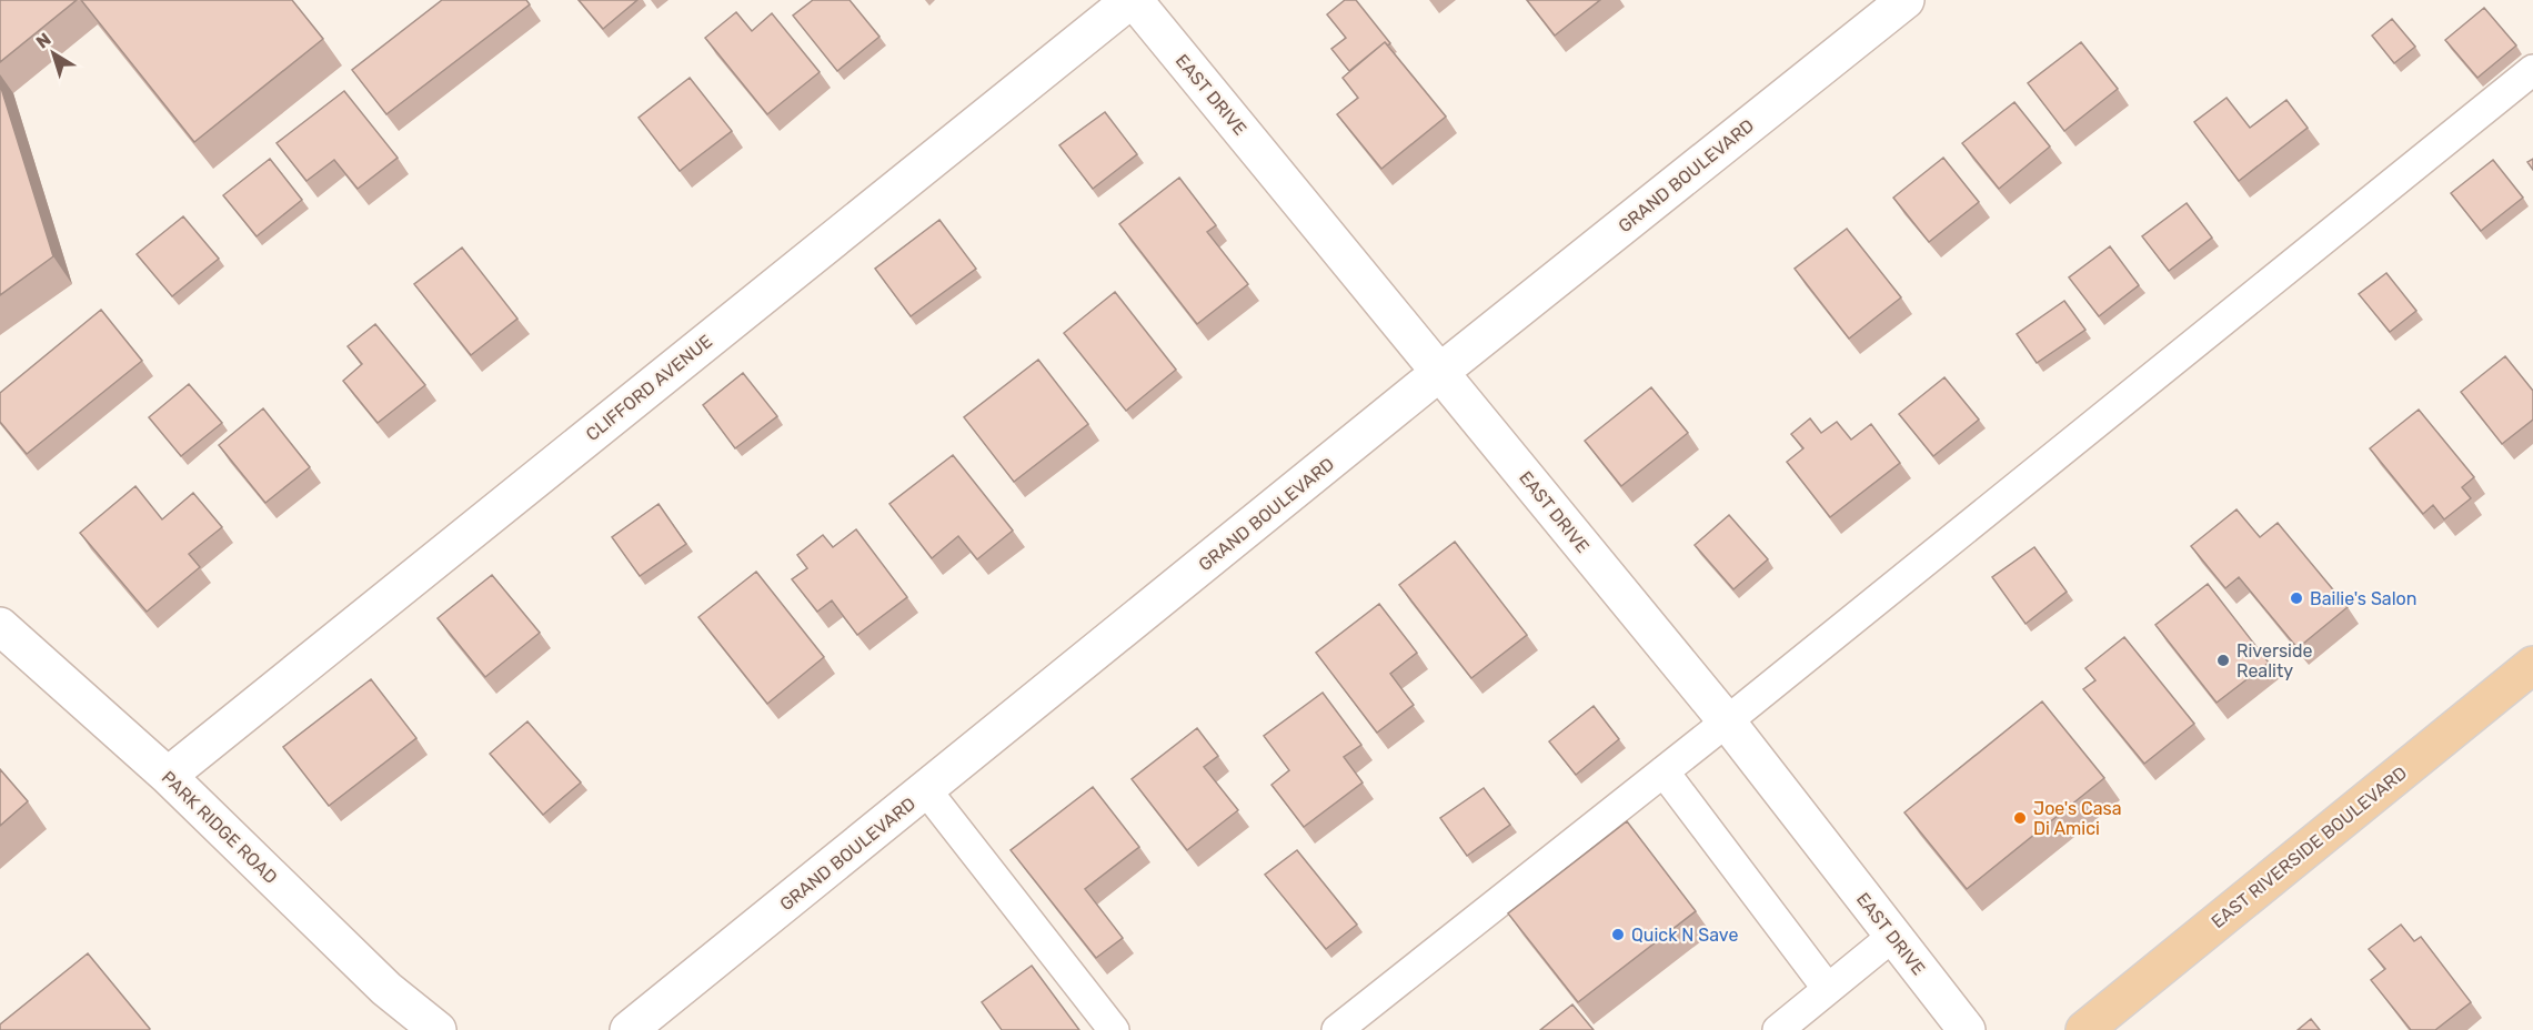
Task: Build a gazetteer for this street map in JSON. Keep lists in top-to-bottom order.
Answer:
{
  "streets": {
    "main road": ["EAST RIVERSIDE BOULEVARD"],
    "street": [
      "EAST DRIVE",
      "GRAND BOULEVARD",
      "CLIFFORD AVENUE",
      "PARK RIDGE ROAD"
    ]
  },
  "crossings": [
    ["EAST DRIVE", "GRAND BOULEVARD"],
    ["EAST DRIVE", "CLIFFORD AVENUE"],
    ["CLIFFORD AVENUE", "PARK RIDGE ROAD"]
  ],
  "places": [
    "Bailie's Salon",
    "Riverside Reality",
    "Joe's Casa Di Amici",
    "Quick N Save"
  ],
  "north": "top left"
}
